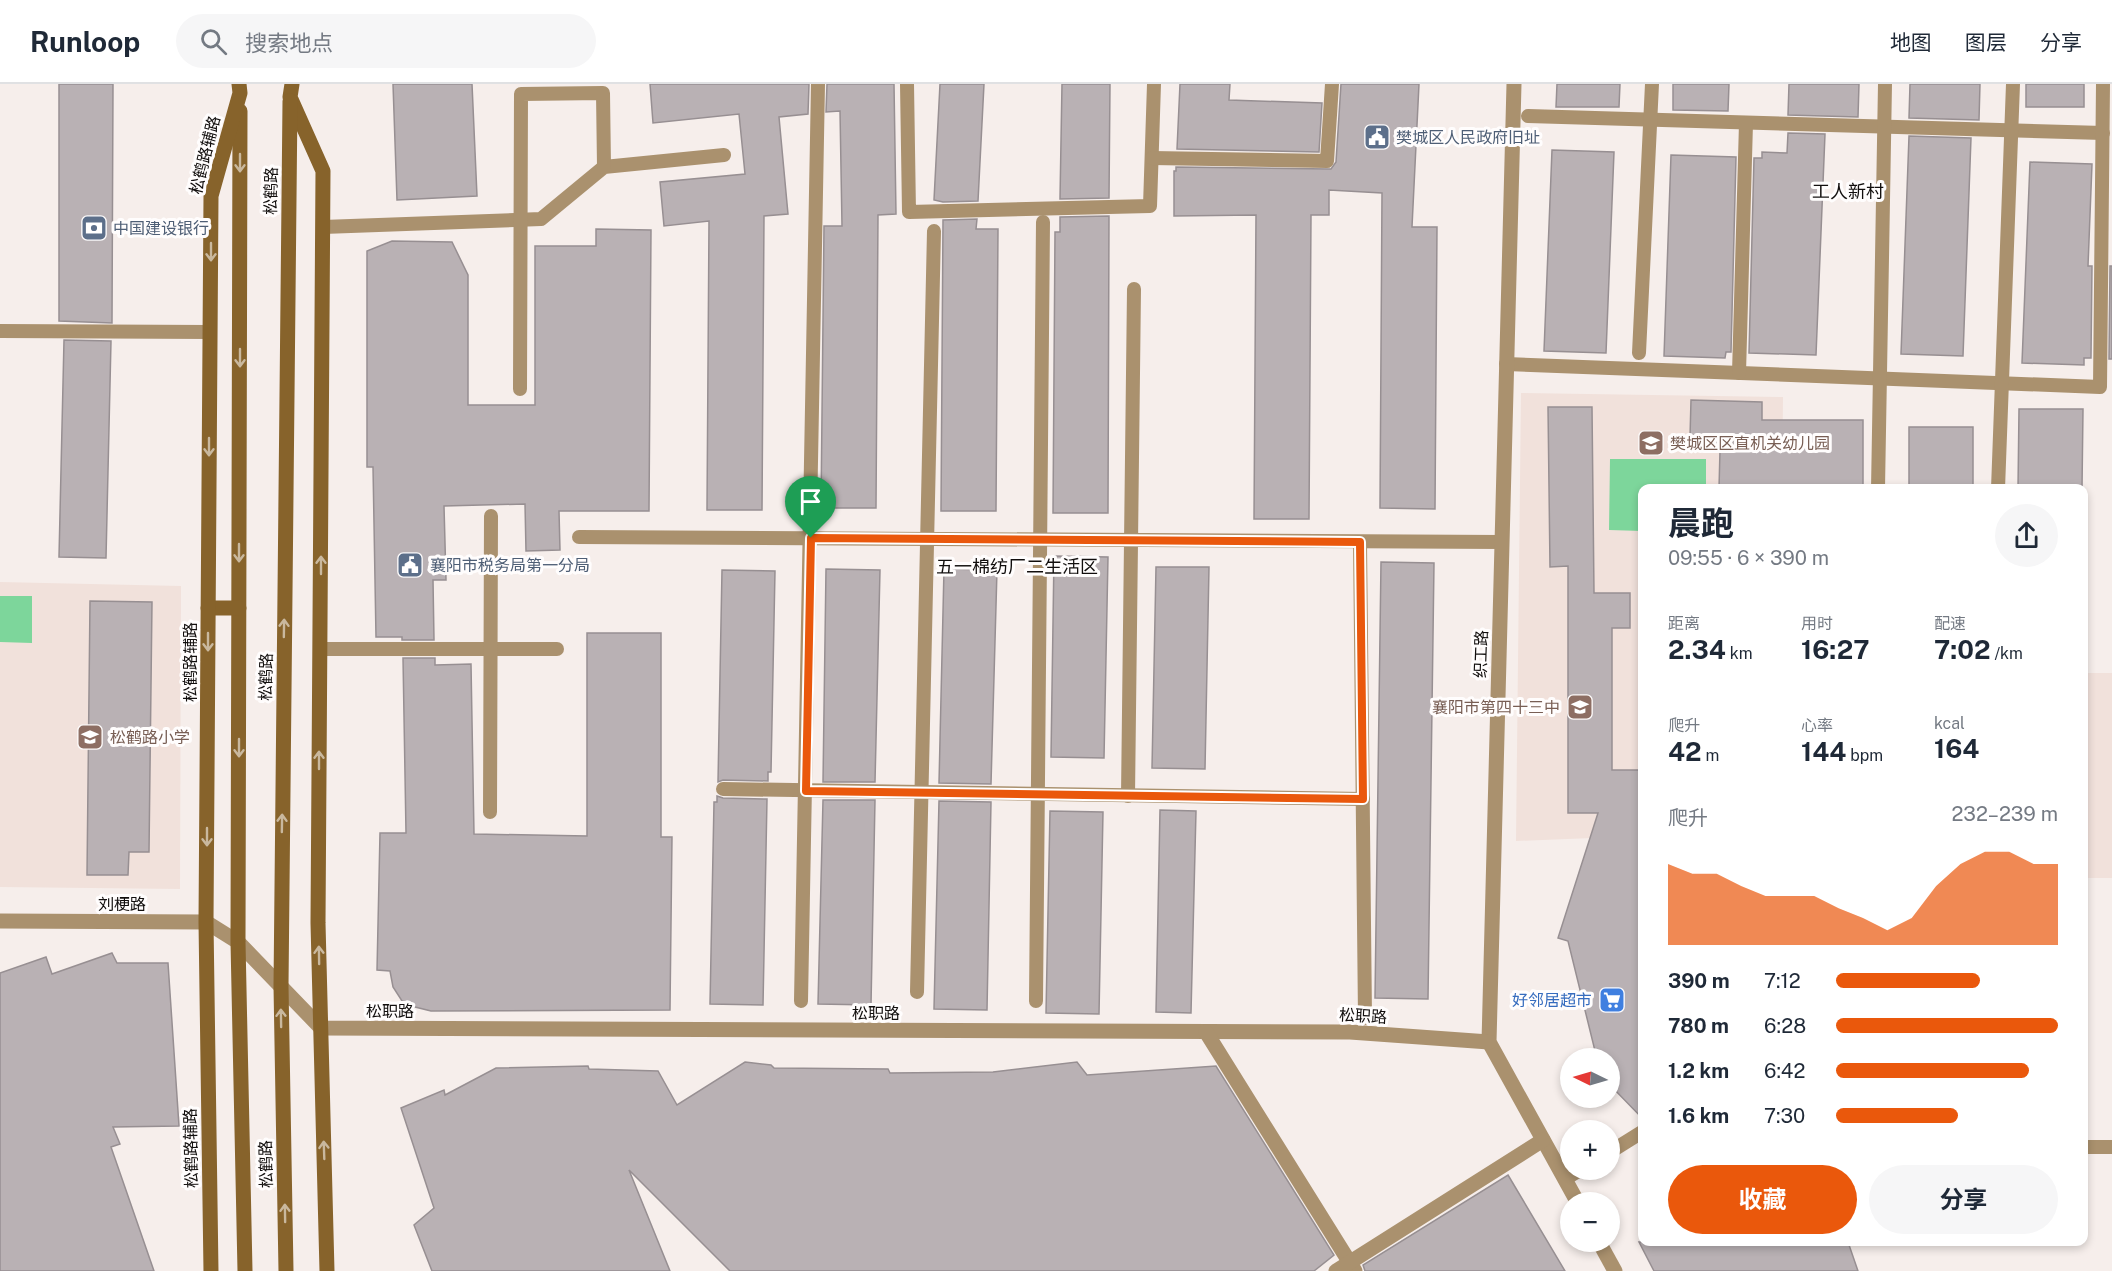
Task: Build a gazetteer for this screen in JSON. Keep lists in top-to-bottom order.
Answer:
{
  "streets": {
    "street": [
      "松鹤路辅路",
      "松鹤路",
      "织工路",
      "刘梗路",
      "松职路"
    ]
  },
  "crossings": [
    ["松鹤路辅路", "松鹤路"],
    ["松鹤路辅路", "刘梗路"],
    ["织工路", "松职路"]
  ],
  "districts": ["工人新村", "五一棉纺厂二生活区"],
  "places": {
    "public building": ["樊城区人民政府旧址", "襄阳市税务局第一分局"],
    "bank": ["中国建设银行"],
    "school or university": ["樊城区区直机关幼儿园", "襄阳市第四十三中", "松鹤路小学"],
    "supermarket": ["好邻居超市"]
  },
  "north": "left",
  "page": {
    "header": "Runloop",
    "search": "搜索地点",
    "nav": ["地图", "图层", "分享"],
    "heading": ["晨跑", "09:55 · 6 × 390 m"],
    "stats": [
      ["距离", "2.34 km"],
      ["用时", "16:27"],
      ["配速", "7:02 /km"],
      ["爬升", "42 m"],
      ["心率", "144 bpm"],
      ["kcal", "164"]
    ],
    "chart": ["爬升", "232–239 m"],
    "list": [
      {
        "name": "390 m",
        "note": "7:12"
      },
      {
        "name": "780 m",
        "note": "6:28"
      },
      {
        "name": "1.2 km",
        "note": "6:42"
      },
      {
        "name": "1.6 km",
        "note": "7:30"
      }
    ],
    "map_buttons": ["+", "−"],
    "buttons": ["收藏", "分享"]
  }
}
